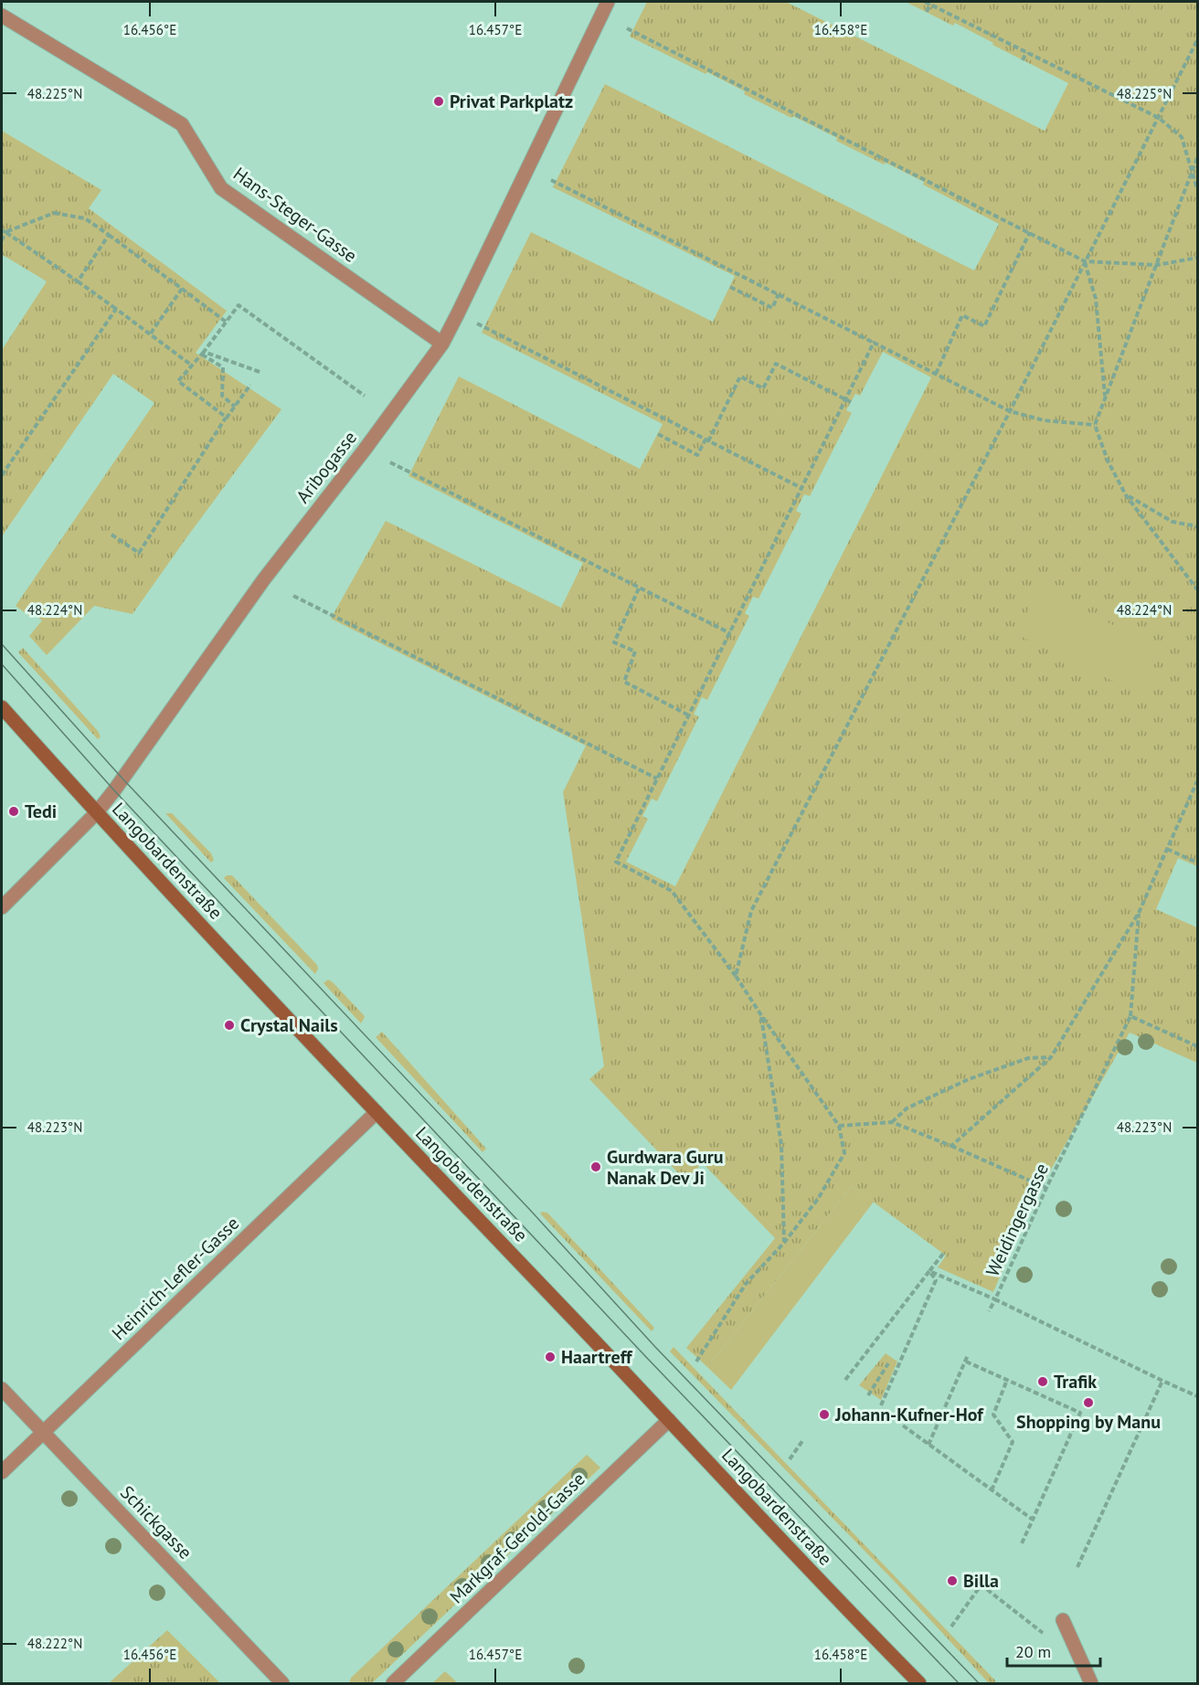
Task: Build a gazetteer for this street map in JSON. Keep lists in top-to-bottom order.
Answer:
{
  "streets": {
    "street": [
      "Hans-Steger-Gasse",
      "Aribogasse",
      "Langobardenstraße",
      "Heinrich-Lefler-Gasse",
      "Schickgasse",
      "Markgraf-Gerold-Gasse"
    ],
    "path": ["Weidingergasse"]
  },
  "crossings": [
    ["Hans-Steger-Gasse", "Aribogasse"],
    ["Aribogasse", "Langobardenstraße"],
    ["Langobardenstraße", "Heinrich-Lefler-Gasse"],
    ["Langobardenstraße", "Markgraf-Gerold-Gasse"],
    ["Heinrich-Lefler-Gasse", "Schickgasse"]
  ],
  "places": [
    "Privat Parkplatz",
    "Tedi",
    "Crystal Nails",
    "Gurdwara Guru Nanak Dev Ji",
    "Haartreff",
    "Trafik",
    "Shopping by Manu",
    "Johann-Kufner-Hof",
    "Billa"
  ],
  "scale_bar": "20 m",
  "coordinates": [
    "16.456°E",
    "16.457°E",
    "16.458°E",
    "48.225°N",
    "48.224°N",
    "48.223°N",
    "48.222°N"
  ]
}
